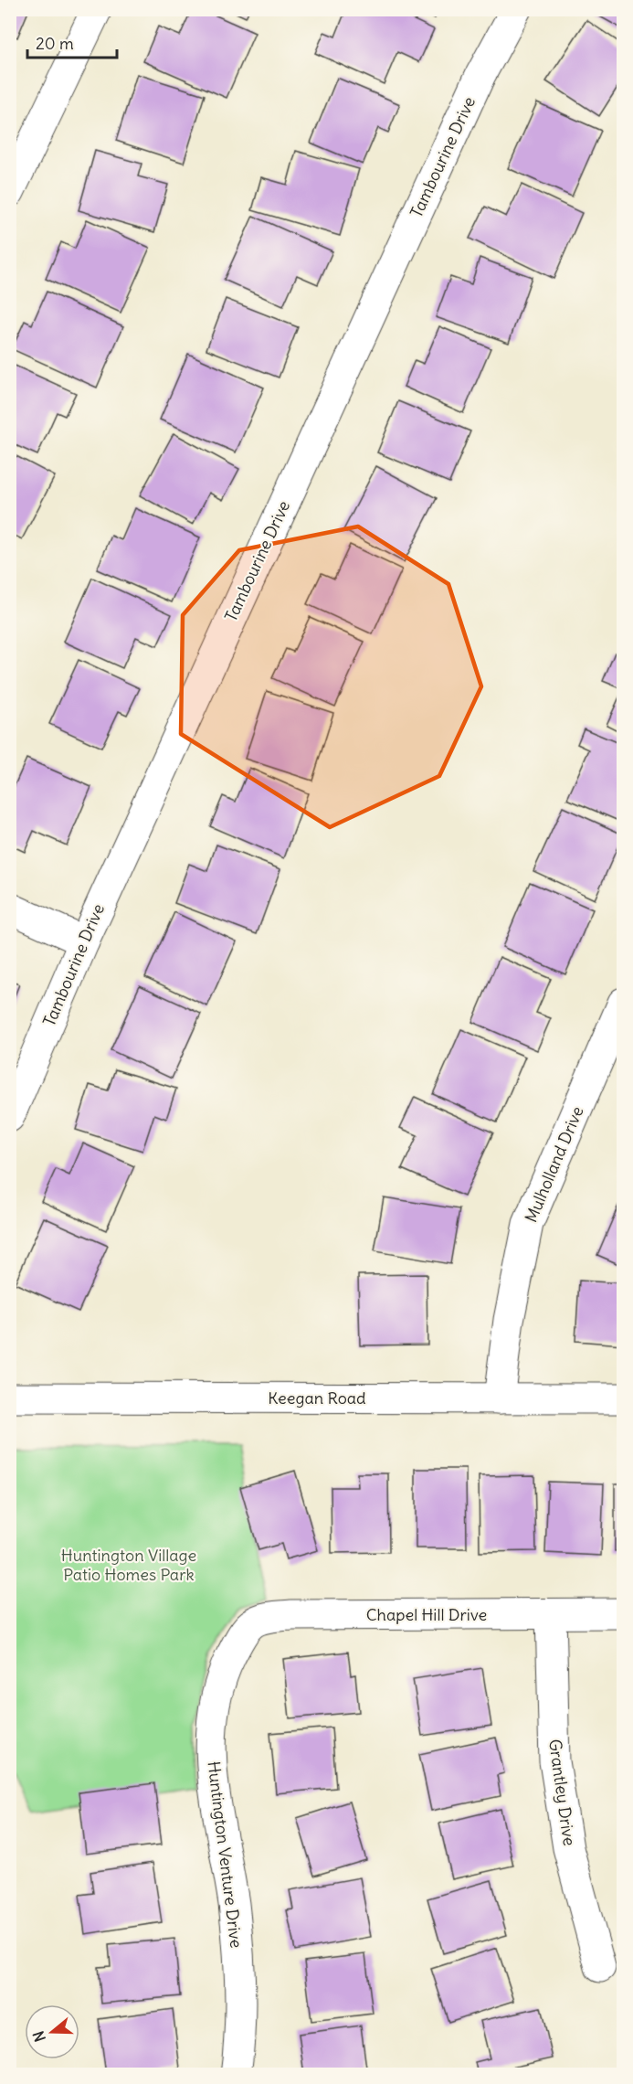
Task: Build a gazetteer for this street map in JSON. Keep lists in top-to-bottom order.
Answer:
{
  "streets": {
    "street": [
      "Tambourine Drive",
      "Mulholland Drive",
      "Keegan Road",
      "Chapel Hill Drive",
      "Grantley Drive",
      "Huntington Venture Drive"
    ]
  },
  "crossings": [
    ["Mulholland Drive", "Keegan Road"],
    ["Chapel Hill Drive", "Grantley Drive"],
    ["Chapel Hill Drive", "Huntington Venture Drive"]
  ],
  "parks": ["Huntington Village Patio Homes Park"],
  "scale_bar": "20 m",
  "north": "left"
}
